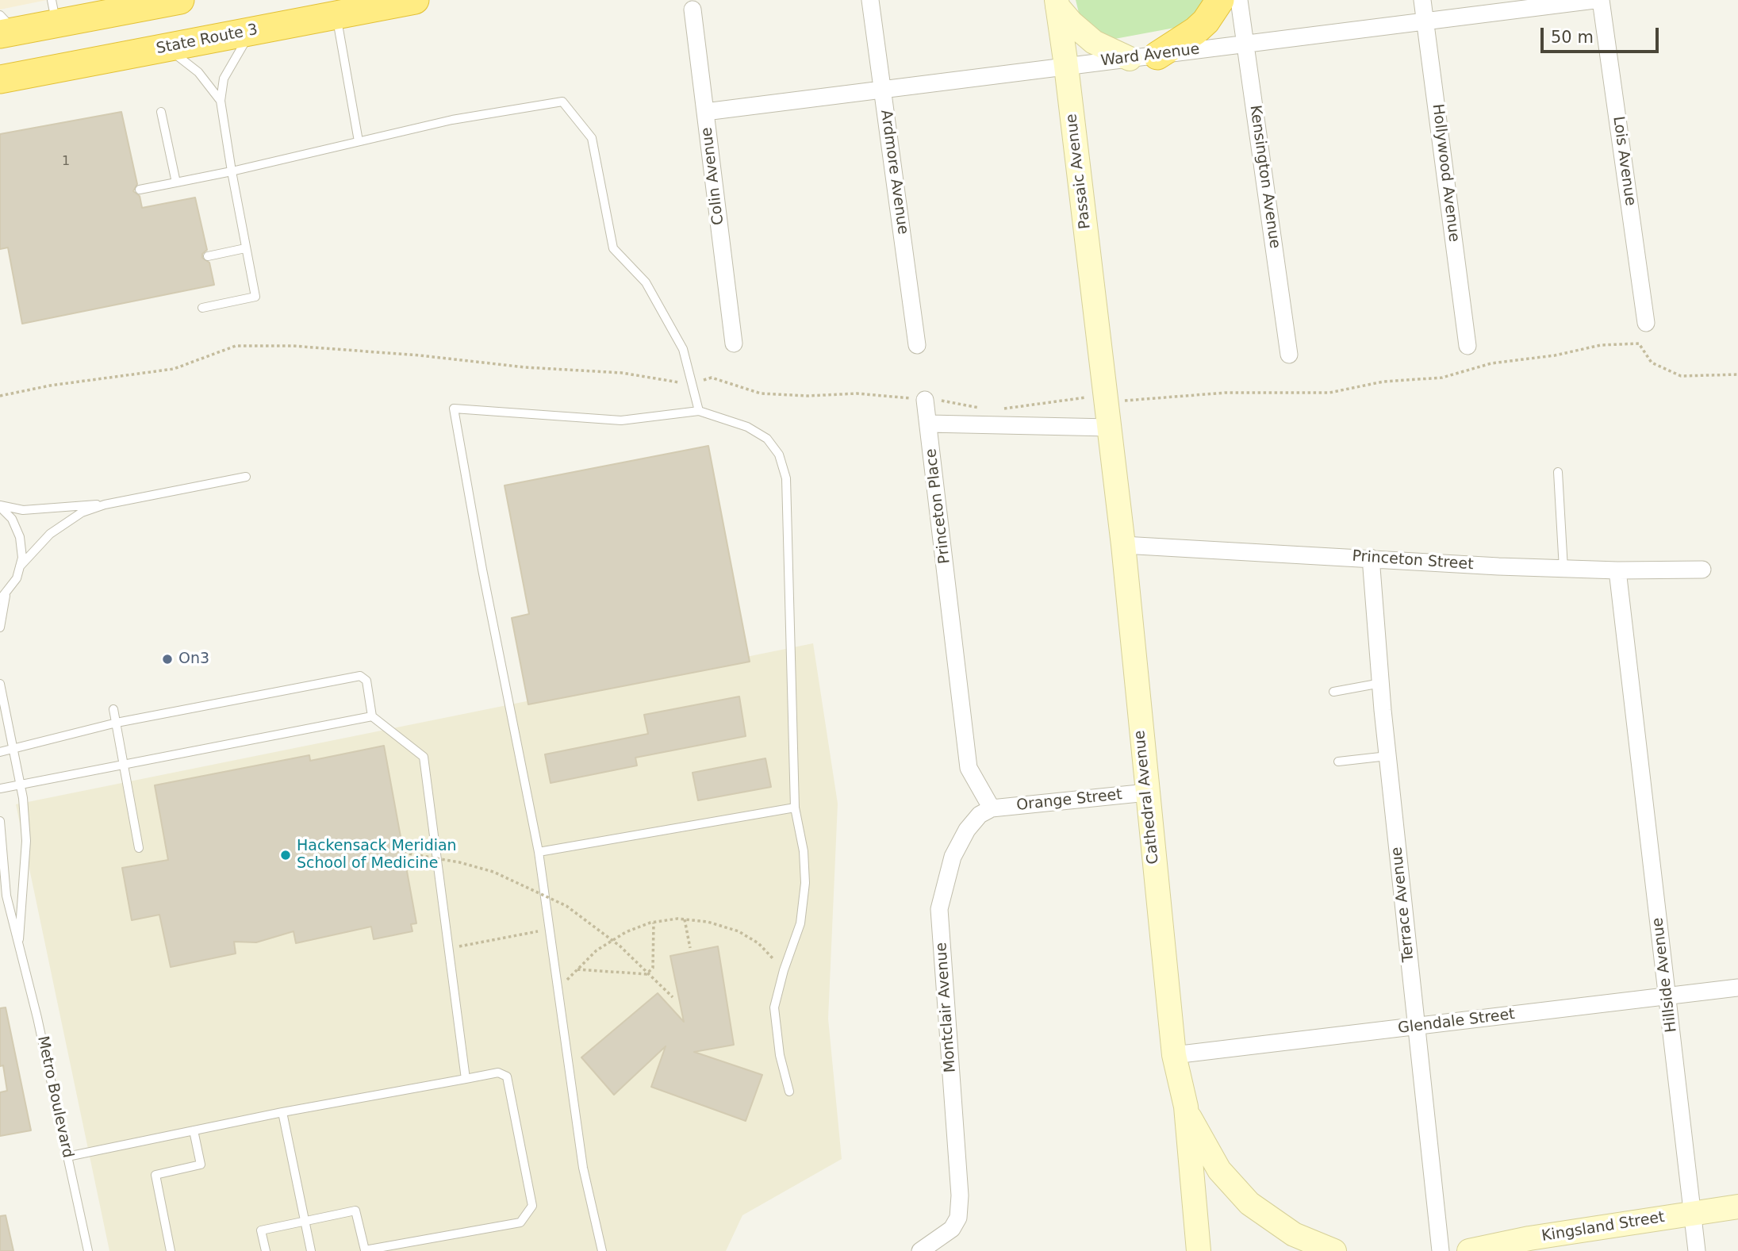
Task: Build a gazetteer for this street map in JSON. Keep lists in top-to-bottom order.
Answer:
{
  "streets": {
    "highway": ["State Route 3"],
    "main road": ["Passaic Avenue", "Cathedral Avenue", "Kingsland Street"],
    "street": [
      "Ward Avenue",
      "Lois Avenue",
      "Ardmore Avenue",
      "Hollywood Avenue",
      "Colin Avenue",
      "Kensington Avenue",
      "Princeton Place",
      "Princeton Street",
      "Orange Street",
      "Terrace Avenue",
      "Hillside Avenue",
      "Montclair Avenue",
      "Glendale Street"
    ],
    "lane": ["Metro Boulevard"]
  },
  "crossings": [
    ["Ward Avenue", "Passaic Avenue"],
    ["Ward Avenue", "Ardmore Avenue"],
    ["Ward Avenue", "Hollywood Avenue"],
    ["Ward Avenue", "Colin Avenue"],
    ["Ward Avenue", "Kensington Avenue"],
    ["Passaic Avenue", "Cathedral Avenue"],
    ["Princeton Place", "Orange Street"],
    ["Princeton Place", "Montclair Avenue"],
    ["Princeton Street", "Cathedral Avenue"],
    ["Princeton Street", "Terrace Avenue"],
    ["Princeton Street", "Hillside Avenue"],
    ["Cathedral Avenue", "Orange Street"],
    ["Cathedral Avenue", "Glendale Street"],
    ["Orange Street", "Montclair Avenue"],
    ["Terrace Avenue", "Glendale Street"],
    ["Hillside Avenue", "Glendale Street"],
    ["Hillside Avenue", "Kingsland Street"]
  ],
  "places": ["On3", "Hackensack Meridian School of Medicine"],
  "house_numbers": ["1"],
  "scale_bar": "50 m"
}
